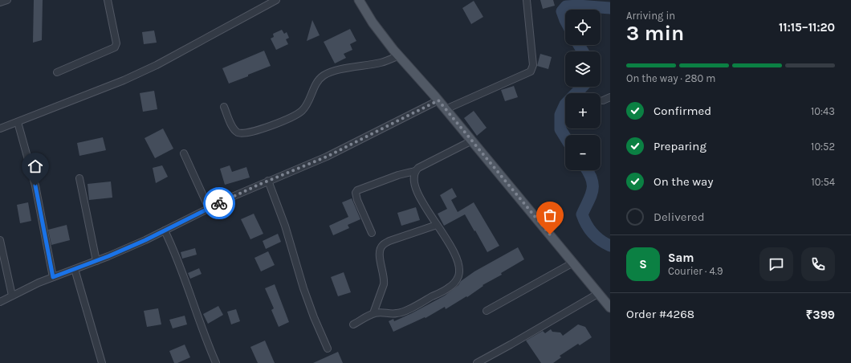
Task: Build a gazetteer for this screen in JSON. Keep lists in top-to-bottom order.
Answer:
{
  "page": {
    "heading": ["3 min", "Arriving in", "11:15–11:20"],
    "panel": [
      "Sam",
      "Courier · 4.9",
      "Order #4268",
      "₹399"
    ],
    "map_buttons": ["+", "−"],
    "bar": "On the way · 280 m",
    "list": [
      ["Confirmed", "10:43"],
      ["Preparing", "10:52"],
      ["On the way", "10:54"],
      "Delivered"
    ],
    "round": "S"
  }
}
